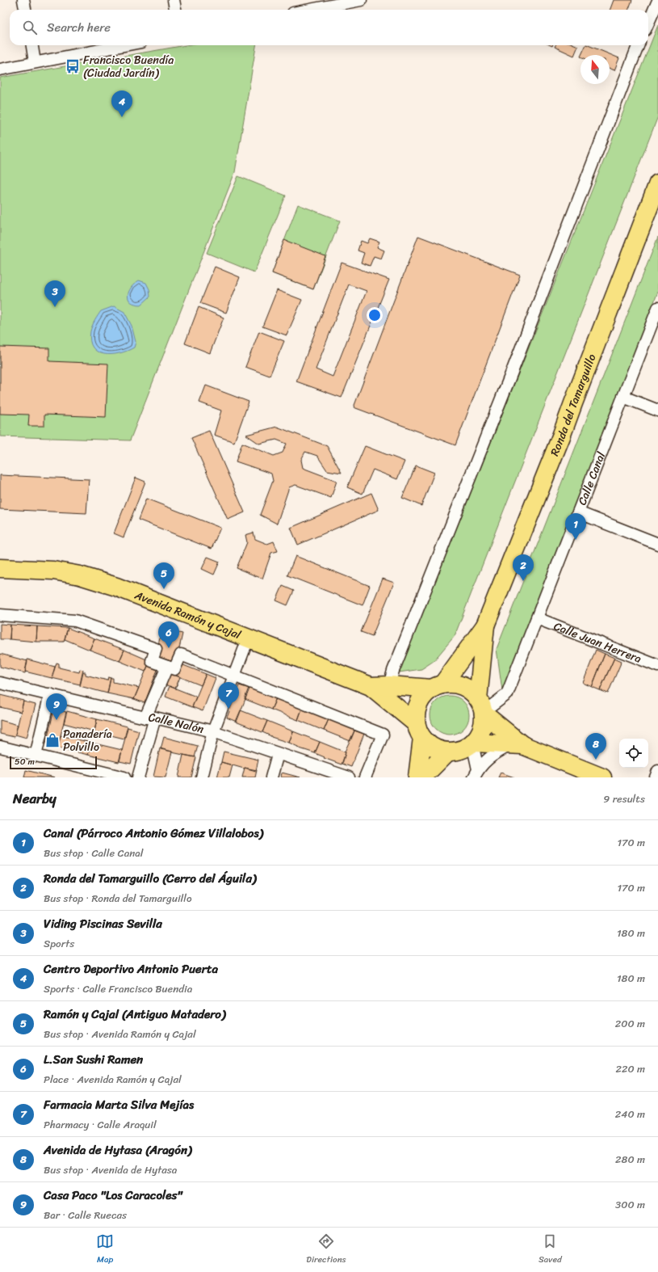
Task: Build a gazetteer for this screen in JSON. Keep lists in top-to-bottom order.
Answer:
{
  "streets": {
    "main road": ["Ronda del Tamarguillo", "Avenida Ramón y Cajal"],
    "street": ["Calle Canal", "Calle Juan Herrera", "Calle Nalón"]
  },
  "crossings": [
    ["Ronda del Tamarguillo", "Calle Canal"],
    ["Calle Canal", "Calle Juan Herrera"]
  ],
  "places": {
    "bus stop": ["Francisco Buendía (Ciudad Jardín)"],
    "shop": ["Panadería Polvillo"]
  },
  "scale_bar": "50 m",
  "north": "top",
  "page": {
    "search": "Search here",
    "pins": [
      "4",
      "3",
      "1",
      "2",
      "5",
      "6",
      "7",
      "9",
      "8"
    ],
    "scale": "50 m",
    "heading": ["Nearby", "9 results"],
    "list": [
      {
        "mark": "1",
        "name": "Canal (Párroco Antonio Gómez Villalobos)",
        "note": "Bus stop · Calle Canal",
        "value": "170 m"
      },
      {
        "mark": "2",
        "name": "Ronda del Tamarguillo (Cerro del Águila)",
        "note": "Bus stop · Ronda del Tamarguillo",
        "value": "170 m"
      },
      {
        "mark": "3",
        "name": "Viding Piscinas Sevilla",
        "note": "Sports",
        "value": "180 m"
      },
      {
        "mark": "4",
        "name": "Centro Deportivo Antonio Puerta",
        "note": "Sports · Calle Francisco Buendia",
        "value": "180 m"
      },
      {
        "mark": "5",
        "name": "Ramón y Cajal (Antiguo Matadero)",
        "note": "Bus stop · Avenida Ramón y Cajal",
        "value": "200 m"
      },
      {
        "mark": "6",
        "name": "L.San Sushi Ramen",
        "note": "Place · Avenida Ramón y Cajal",
        "value": "220 m"
      },
      {
        "mark": "7",
        "name": "Farmacia Marta Silva Mejías",
        "note": "Pharmacy · Calle Araquil",
        "value": "240 m"
      },
      {
        "mark": "8",
        "name": "Avenida de Hytasa (Aragón)",
        "note": "Bus stop · Avenida de Hytasa",
        "value": "280 m"
      },
      {
        "mark": "9",
        "name": "Casa Paco \"Los Caracoles\"",
        "note": "Bar · Calle Ruecas",
        "value": "300 m"
      }
    ],
    "nav": ["Map", "Directions", "Saved"]
  }
}
